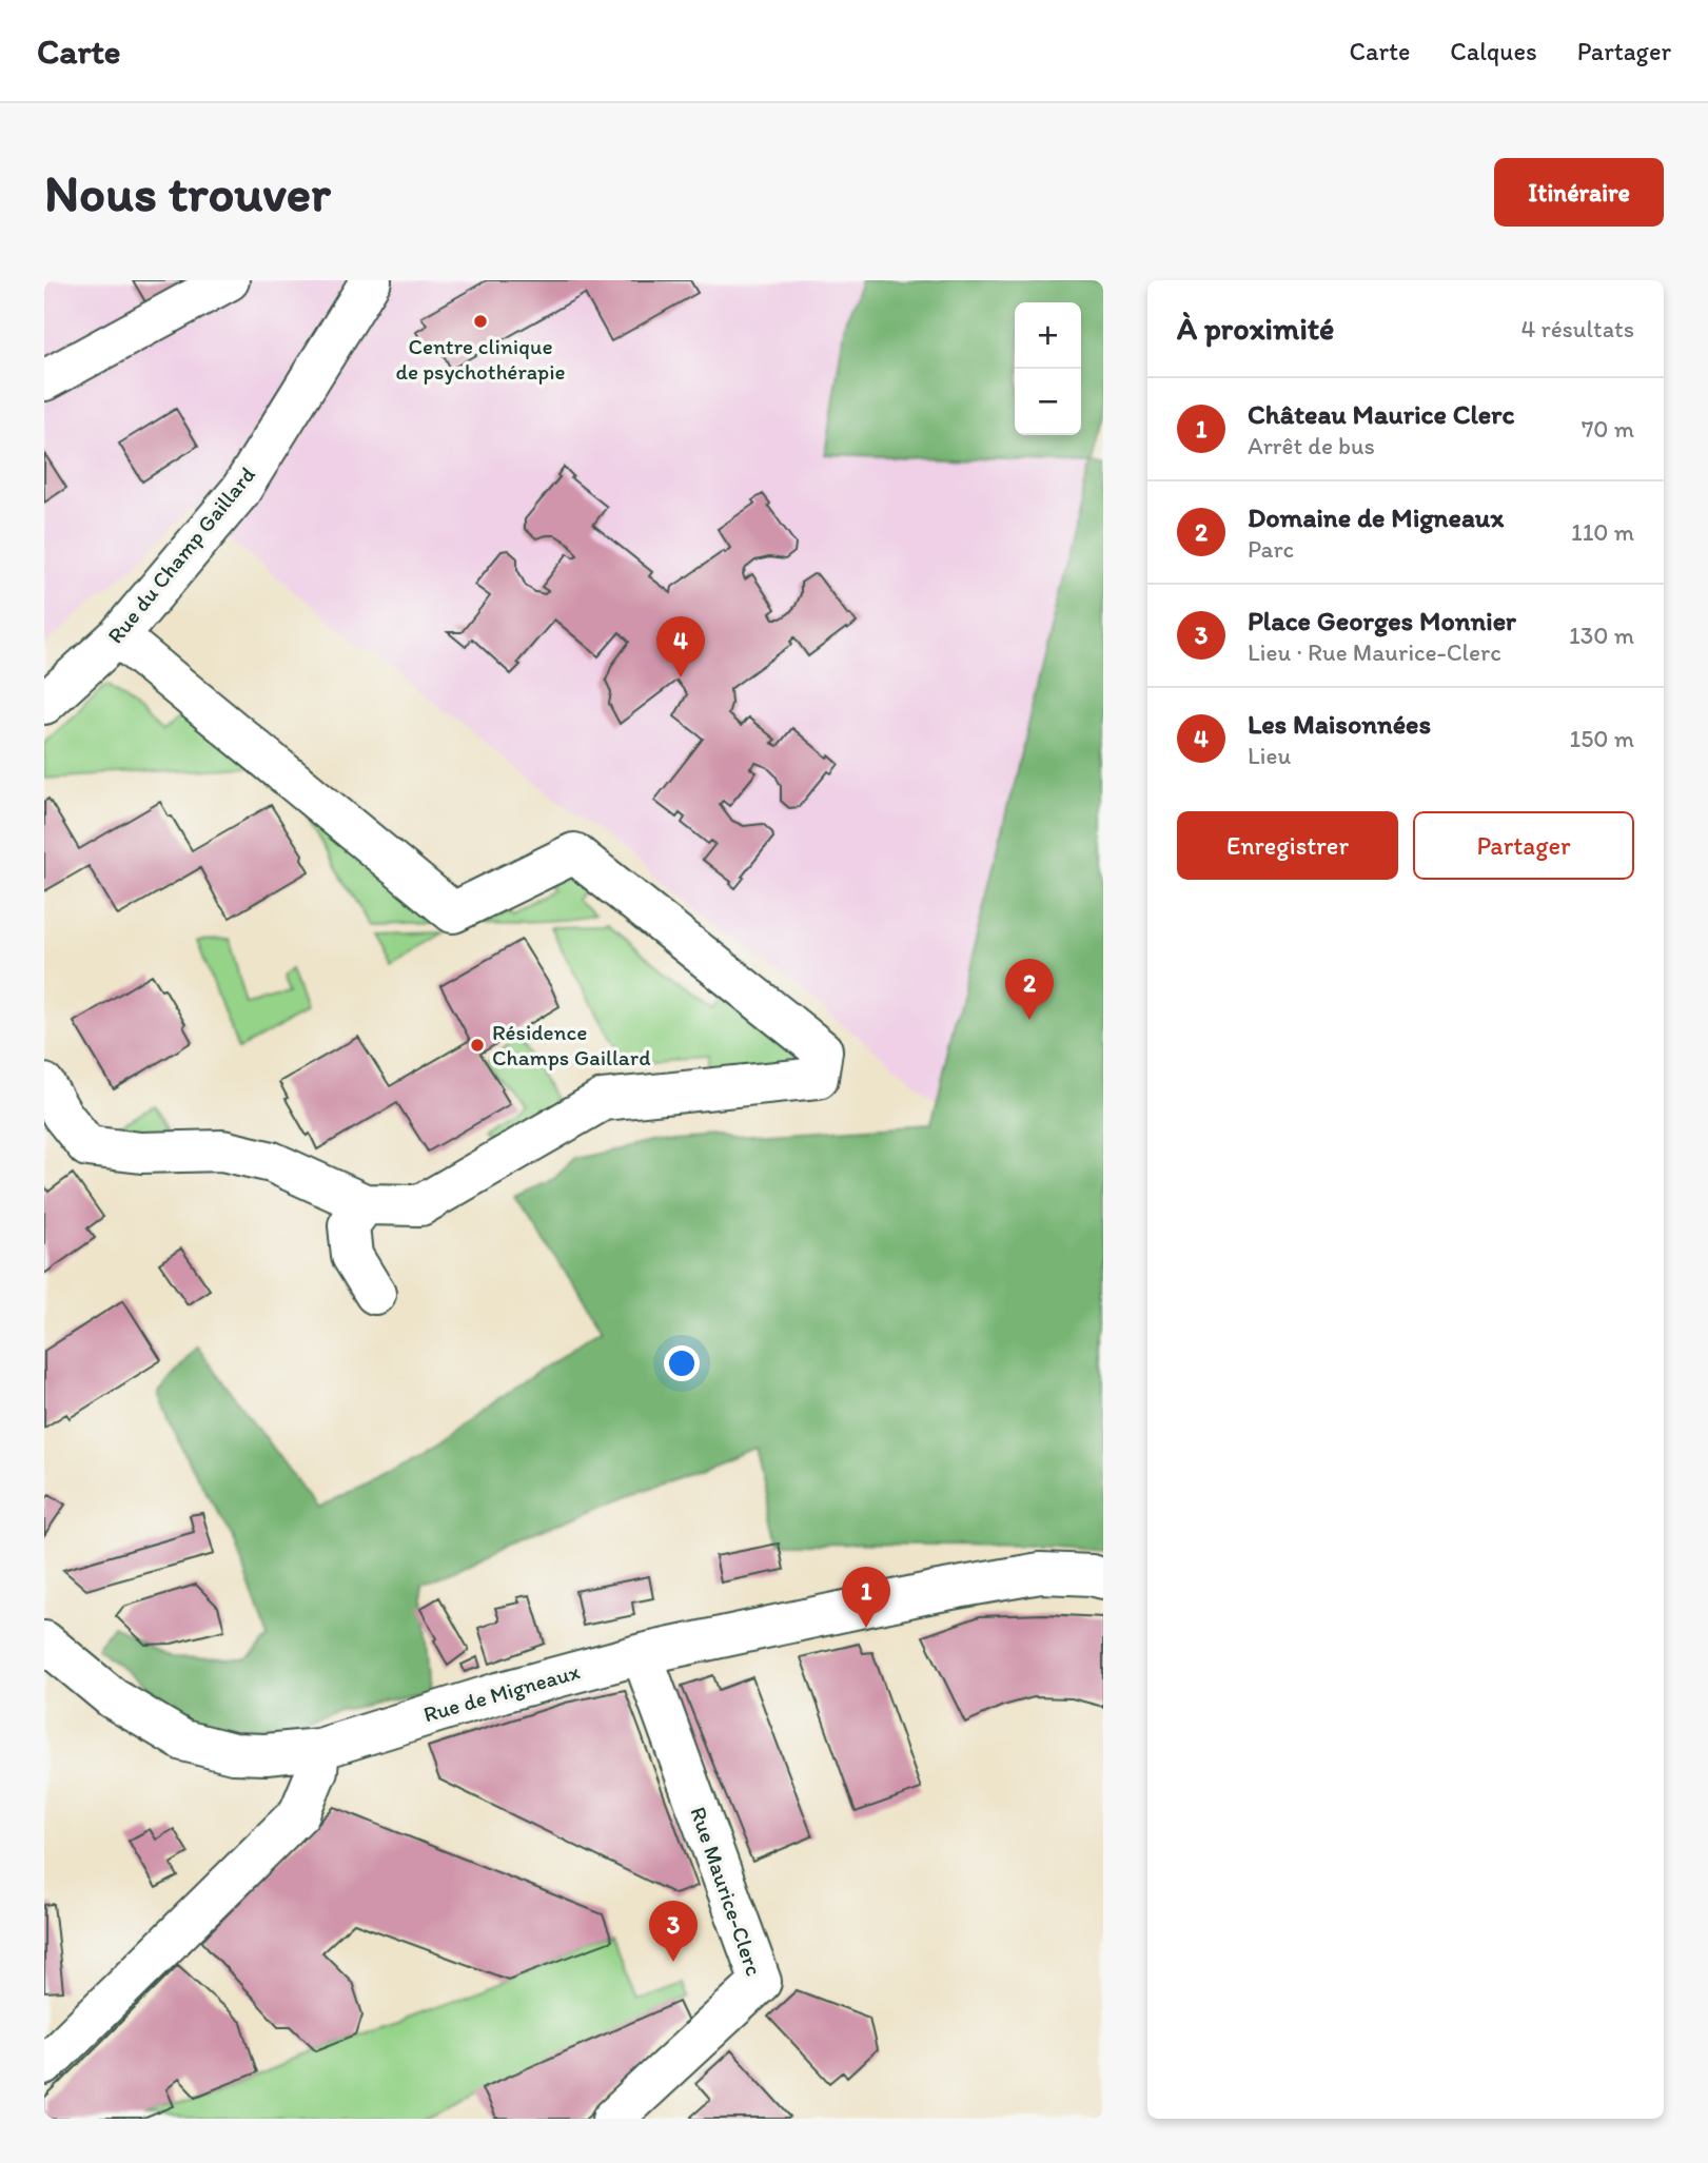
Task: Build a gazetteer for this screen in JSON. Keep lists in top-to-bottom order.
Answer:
{
  "streets": {
    "street": ["Rue du Champ Gaillard", "Rue de Migneaux", "Rue Maurice-Clerc"]
  },
  "crossings": [
    ["Rue de Migneaux", "Rue Maurice-Clerc"]
  ],
  "places": ["Centre clinique de psychothérapie", "Résidence Champs Gaillard"],
  "page": {
    "header": "Carte",
    "nav": ["Carte", "Calques", "Partager"],
    "buttons": [
      "Itinéraire",
      ["Enregistrer", "Partager"]
    ],
    "title": "Nous trouver",
    "heading": ["À proximité", "4 résultats"],
    "map_buttons": ["+", "−"],
    "list": [
      {
        "mark": "1",
        "name": "Château Maurice Clerc",
        "note": "Arrêt de bus",
        "value": "70 m"
      },
      {
        "mark": "2",
        "name": "Domaine de Migneaux",
        "note": "Parc",
        "value": "110 m"
      },
      {
        "mark": "3",
        "name": "Place Georges Monnier",
        "note": "Lieu · Rue Maurice-Clerc",
        "value": "130 m"
      },
      {
        "mark": "4",
        "name": "Les Maisonnées",
        "note": "Lieu",
        "value": "150 m"
      }
    ],
    "pins": [
      "4",
      "2",
      "1",
      "3"
    ]
  }
}
